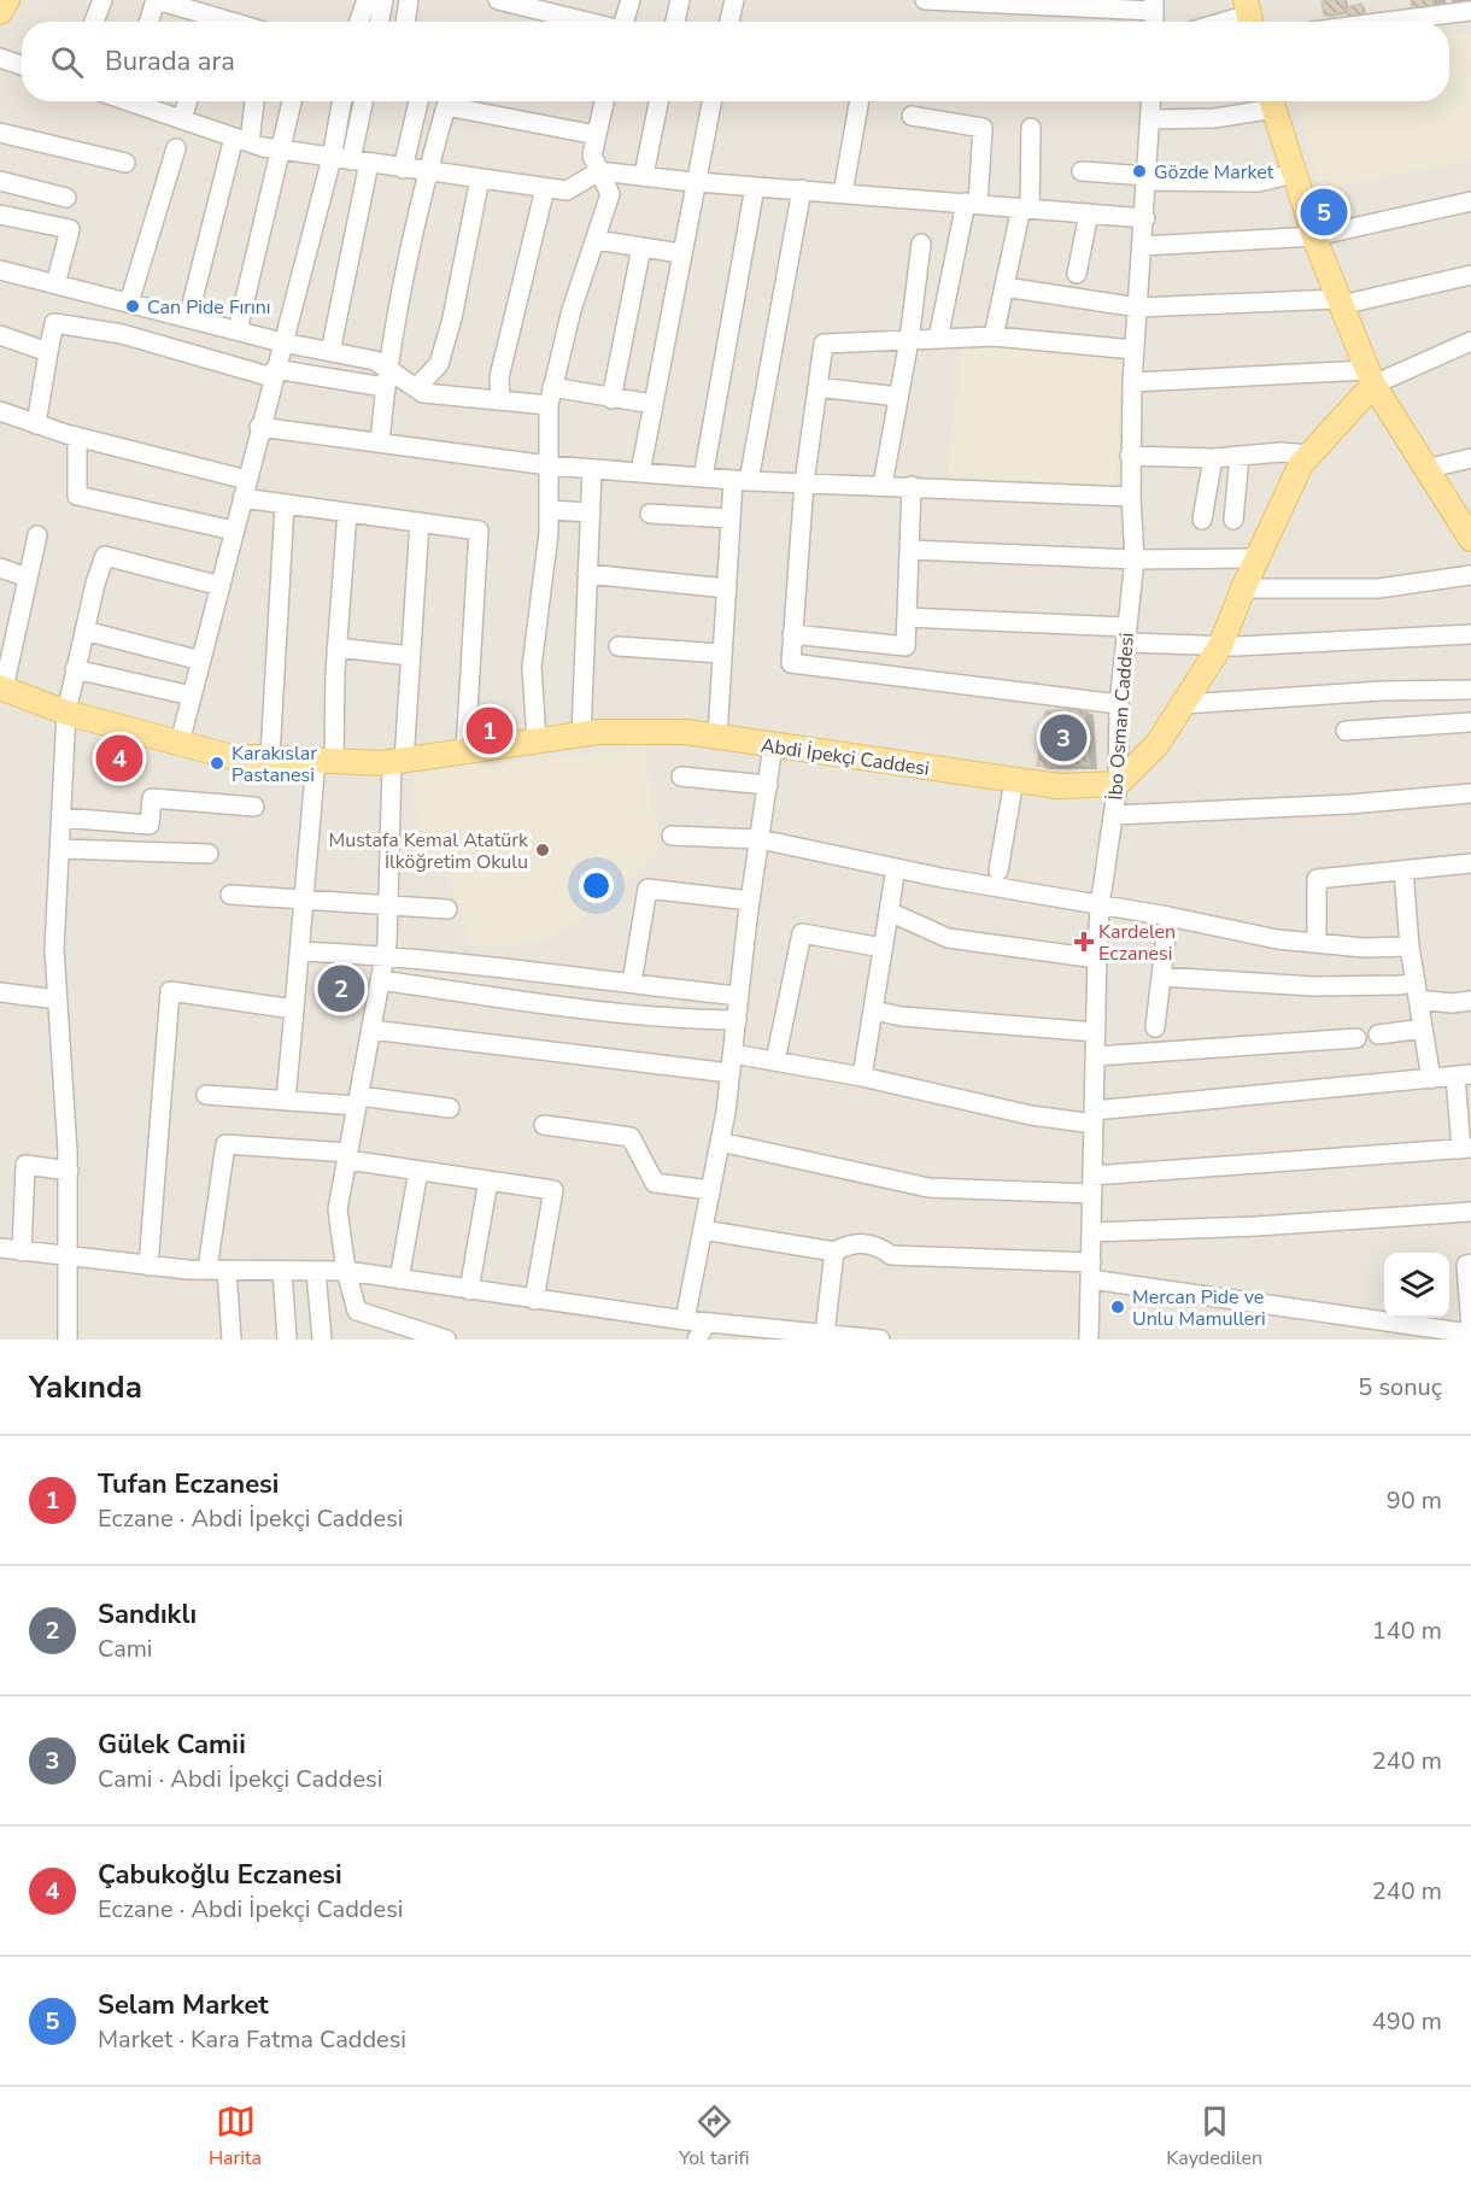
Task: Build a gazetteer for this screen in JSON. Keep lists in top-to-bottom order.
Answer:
{
  "streets": {
    "main road": ["Abdi İpekçi Caddesi"],
    "street": ["İbo Osman Caddesi"]
  },
  "crossings": [
    ["İbo Osman Caddesi", "Abdi İpekçi Caddesi"]
  ],
  "places": {
    "other": [
      "Gözde Market",
      "Can Pide Fırını",
      "Karakıslar Pastanesi",
      "Mustafa Kemal Atatürk İlköğretim Okulu",
      "Mercan Pide ve Unlu Mamulleri"
    ],
    "health": ["Kardelen Eczanesi"]
  },
  "page": {
    "search": "Burada ara",
    "pins": [
      "5",
      "1",
      "3",
      "4",
      "2"
    ],
    "heading": ["Yakında", "5 sonuç"],
    "list": [
      {
        "mark": "1",
        "name": "Tufan Eczanesi",
        "note": "Eczane · Abdi İpekçi Caddesi",
        "value": "90 m"
      },
      {
        "mark": "2",
        "name": "Sandıklı",
        "note": "Cami",
        "value": "140 m"
      },
      {
        "mark": "3",
        "name": "Gülek Camii",
        "note": "Cami · Abdi İpekçi Caddesi",
        "value": "240 m"
      },
      {
        "mark": "4",
        "name": "Çabukoğlu Eczanesi",
        "note": "Eczane · Abdi İpekçi Caddesi",
        "value": "240 m"
      },
      {
        "mark": "5",
        "name": "Selam Market",
        "note": "Market · Kara Fatma Caddesi",
        "value": "490 m"
      }
    ],
    "nav": ["Harita", "Yol tarifi", "Kaydedilen"]
  }
}
